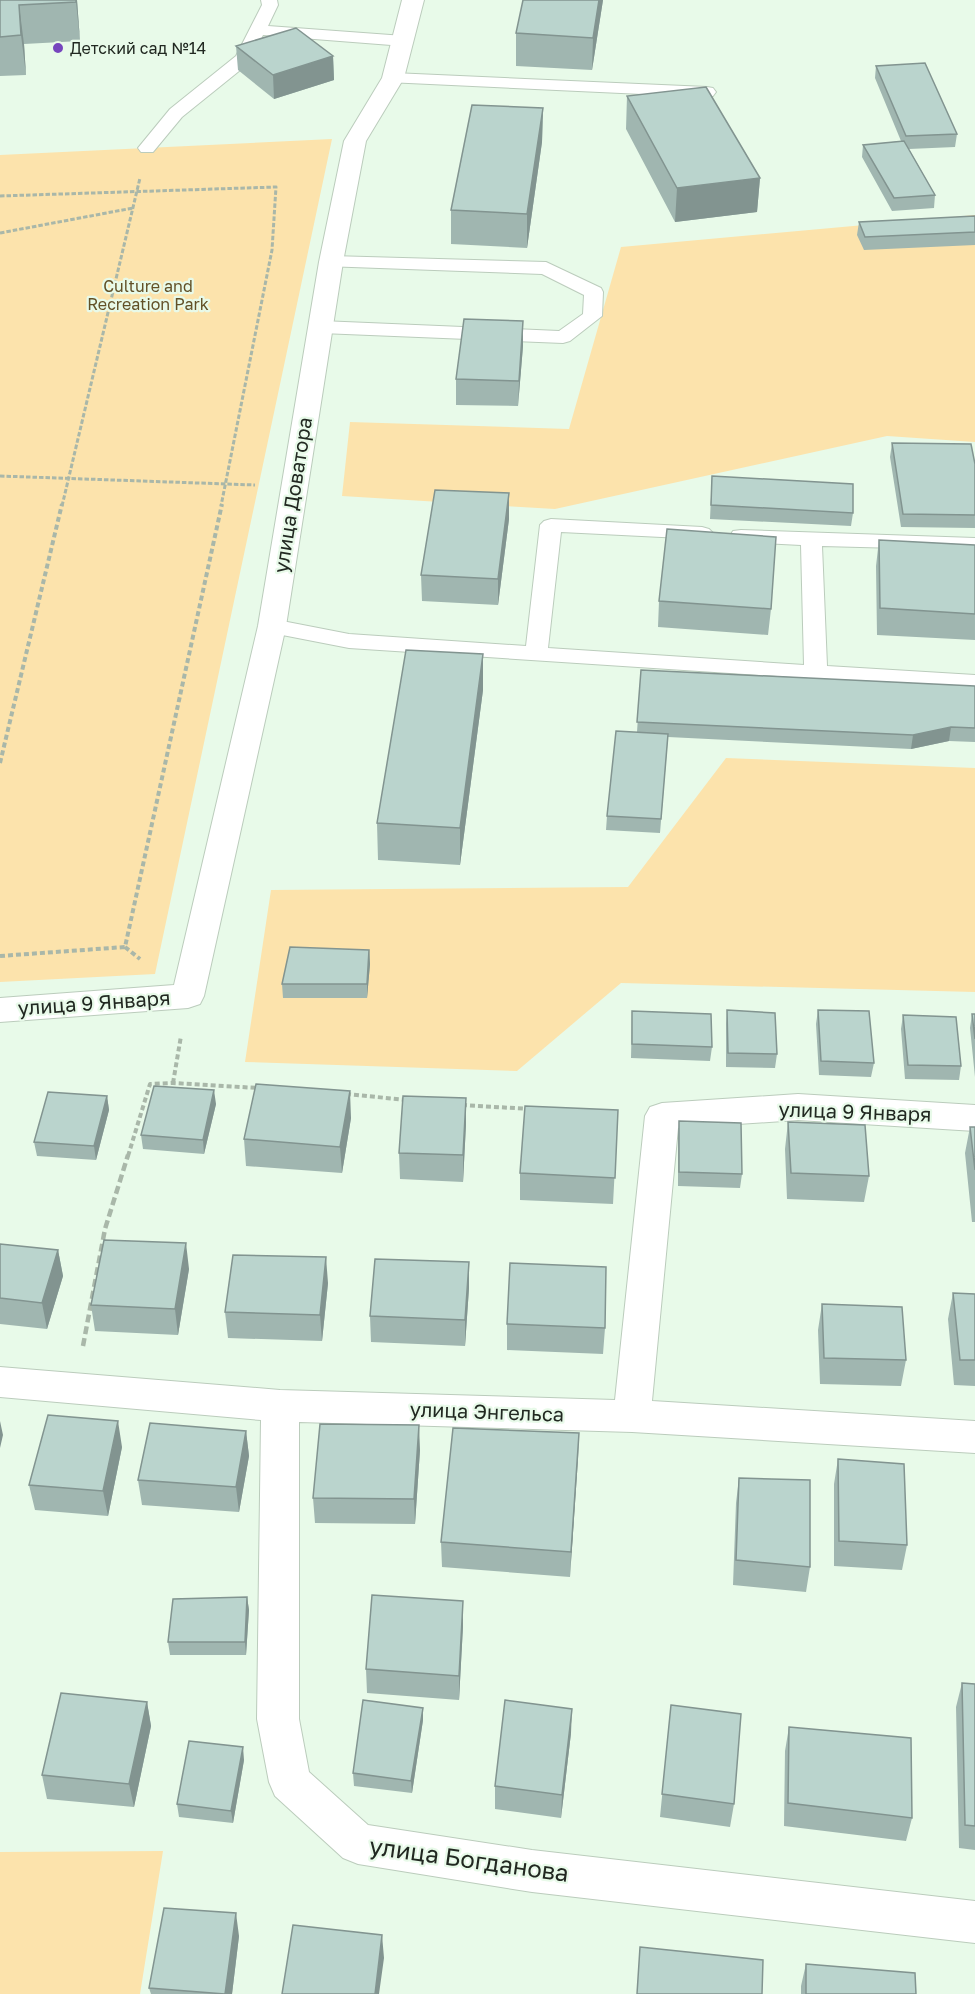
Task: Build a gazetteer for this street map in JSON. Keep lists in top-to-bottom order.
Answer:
{
  "streets": {
    "street": [
      "улица Доватора",
      "улица 9 Января",
      "улица Энгельса",
      "улица Богданова"
    ]
  },
  "crossings": [
    ["улица Доватора", "улица 9 Января"],
    ["улица 9 Января", "улица Энгельса"],
    ["улица Энгельса", "улица Богданова"]
  ],
  "parks": ["Culture and Recreation Park"],
  "places": ["Детский сад №14"]
}
